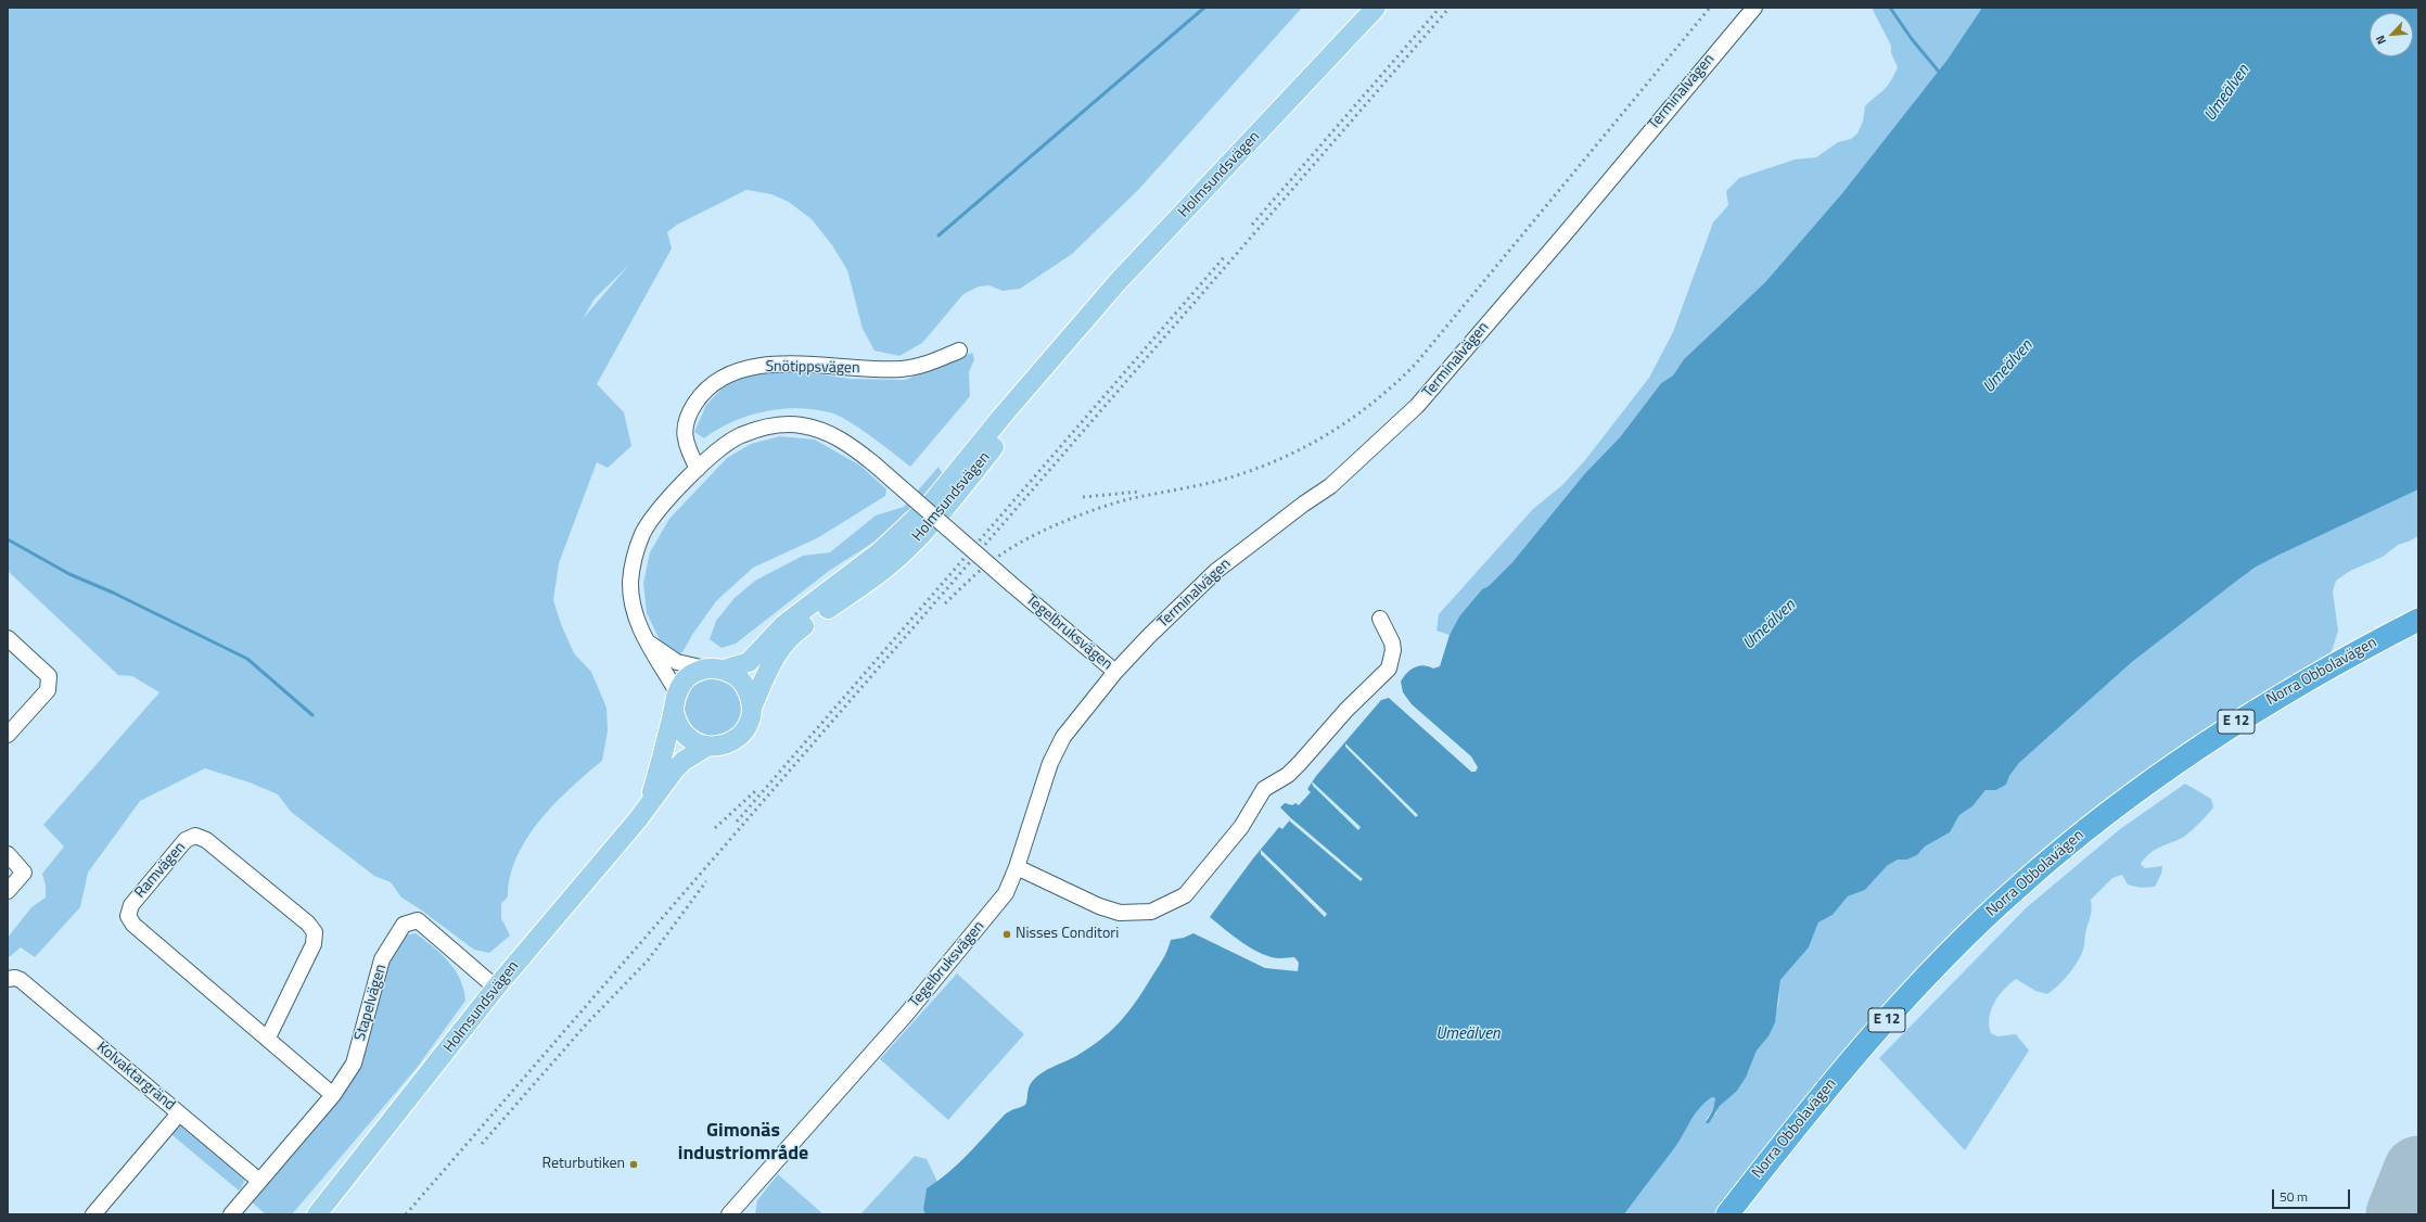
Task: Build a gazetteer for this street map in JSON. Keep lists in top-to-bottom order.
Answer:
{
  "streets": {
    "highway": ["Norra Obbolavägen", "E 12"],
    "main road": ["Holmsundsvägen"],
    "street": [
      "Terminalvägen",
      "Snötippsvägen",
      "Tegelbruksvägen",
      "Ramvägen",
      "Stapelvägen",
      "Kolvaktargränd"
    ]
  },
  "crossings": [
    ["Terminalvägen", "Tegelbruksvägen"],
    ["Holmsundsvägen", "Tegelbruksvägen"],
    ["Holmsundsvägen", "Stapelvägen"],
    ["Snötippsvägen", "Tegelbruksvägen"],
    ["Ramvägen", "Stapelvägen"]
  ],
  "districts": ["Gimonäs industriområde"],
  "water": ["Umeälven"],
  "places": ["Nisses Conditori", "Returbutiken"],
  "scale_bar": "50 m",
  "north": "bottom left"
}
